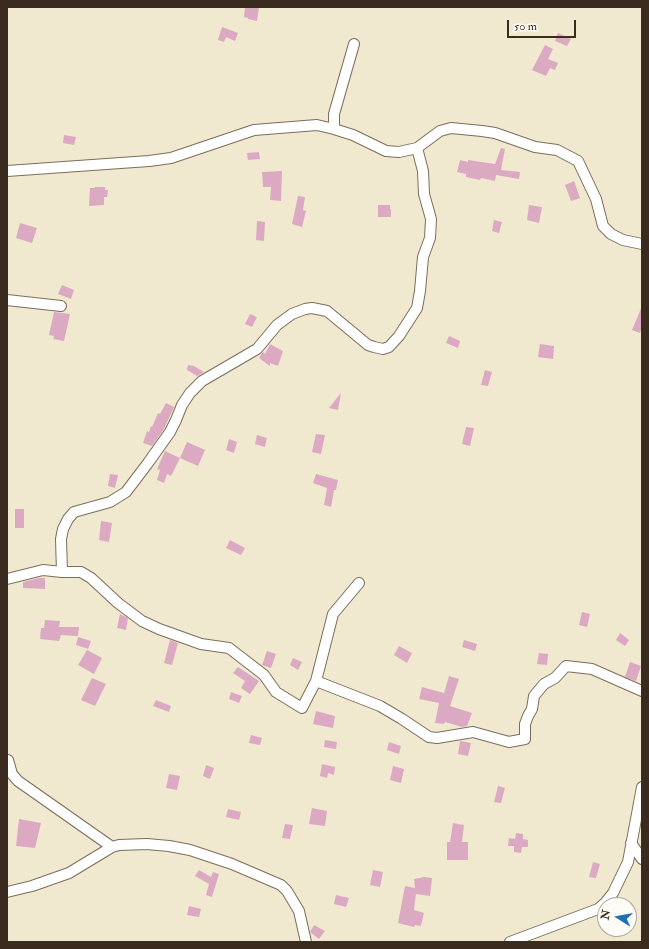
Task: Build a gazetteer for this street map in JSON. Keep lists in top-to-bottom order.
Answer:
{
  "scale_bar": "50 m",
  "north": "left"
}
